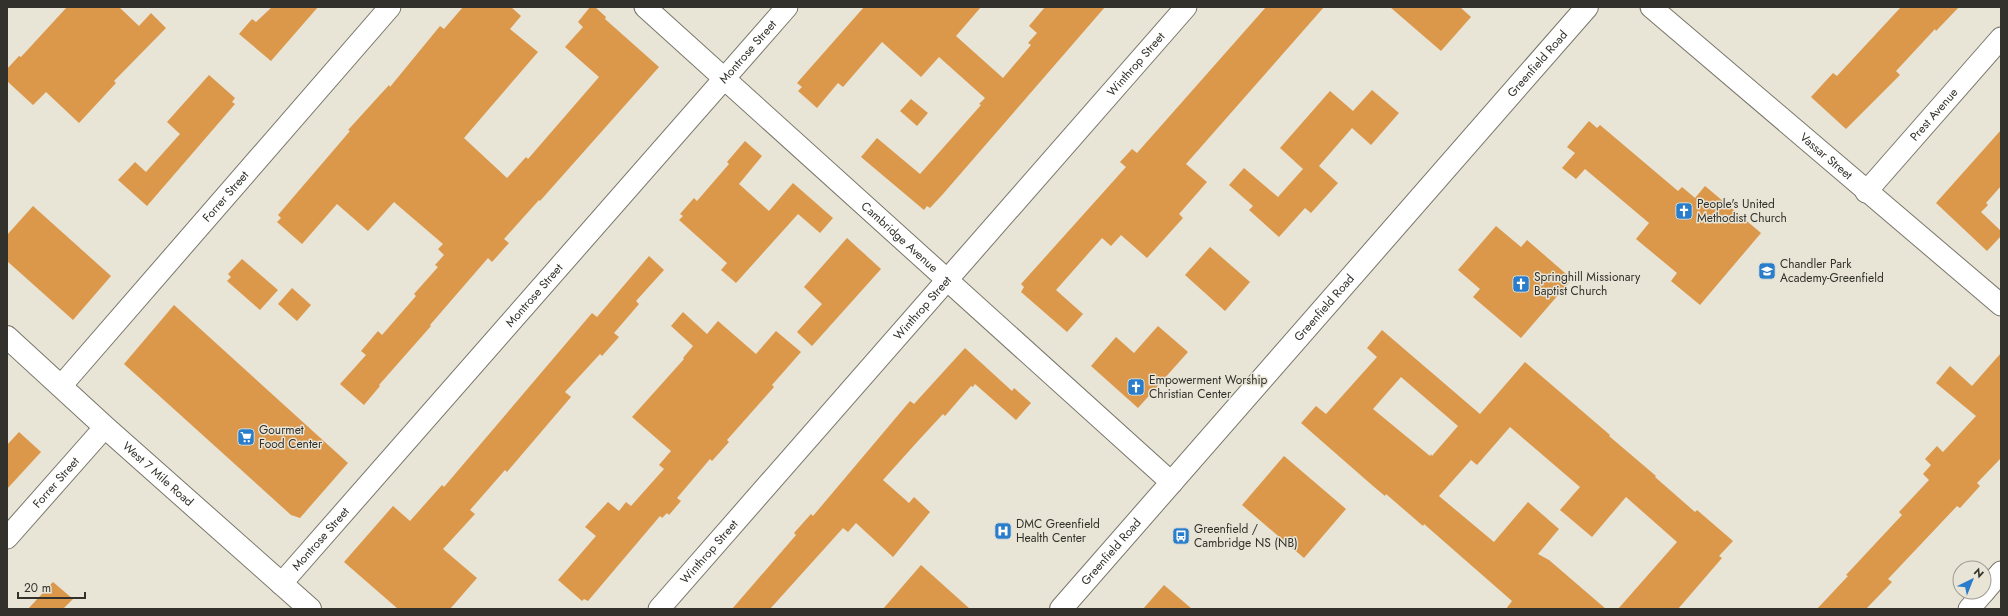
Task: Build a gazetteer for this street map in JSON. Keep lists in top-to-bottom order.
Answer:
{
  "streets": {
    "main road": ["Greenfield Road", "West 7 Mile Road"],
    "street": [
      "Montrose Street",
      "Winthrop Street",
      "Prest Avenue",
      "Vassar Street",
      "Forrer Street",
      "Cambridge Avenue"
    ]
  },
  "crossings": [
    ["Montrose Street", "Cambridge Avenue"],
    ["Montrose Street", "West 7 Mile Road"],
    ["Winthrop Street", "Cambridge Avenue"],
    ["Greenfield Road", "Cambridge Avenue"],
    ["Prest Avenue", "Vassar Street"],
    ["Forrer Street", "West 7 Mile Road"]
  ],
  "places": {
    "church": ["People's United Methodist Church", "Springhill Missionary Baptist Church", "Empowerment Worship Christian Center"],
    "school or university": ["Chandler Park Academy-Greenfield"],
    "supermarket": ["Gourmet Food Center"],
    "hospital": ["DMC Greenfield Health Center"],
    "bus stop": ["Greenfield / Cambridge NS (NB)"]
  },
  "scale_bar": "20 m",
  "north": "top right"
}
